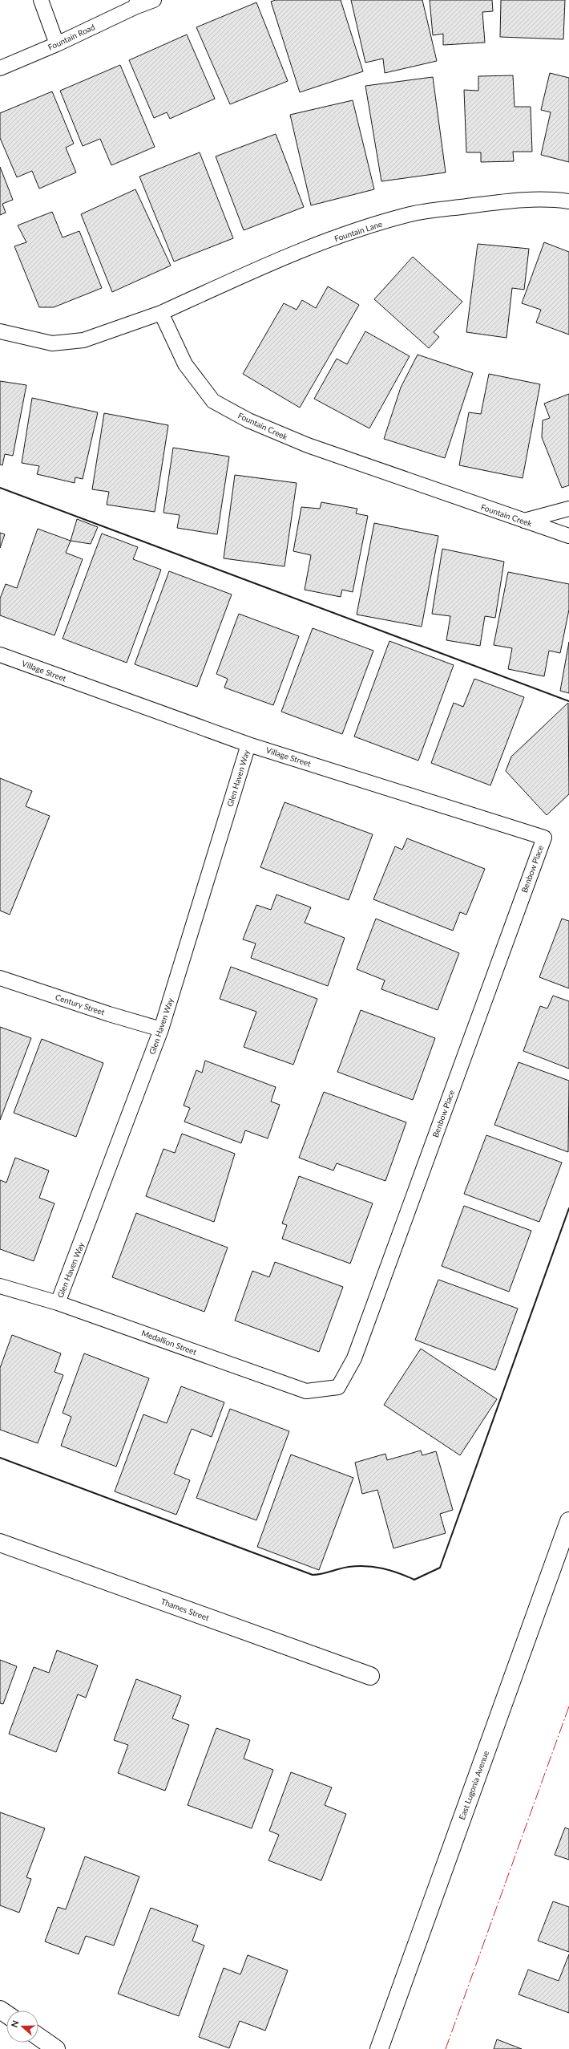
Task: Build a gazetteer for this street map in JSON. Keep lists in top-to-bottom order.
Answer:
{
  "streets": {
    "main road": ["Thames Street", "East Lugonia Avenue"],
    "lane": [
      "Fountain Road",
      "Fountain Lane",
      "Fountain Creek",
      "Village Street",
      "Glen Haven Way",
      "Benbow Place",
      "Century Street",
      "Medallion Street"
    ]
  },
  "crossings": [
    ["Fountain Lane", "Fountain Creek"],
    ["Village Street", "Glen Haven Way"],
    ["Village Street", "Benbow Place"],
    ["Glen Haven Way", "Century Street"],
    ["Glen Haven Way", "Medallion Street"],
    ["Benbow Place", "Medallion Street"]
  ],
  "north": "left"
}
